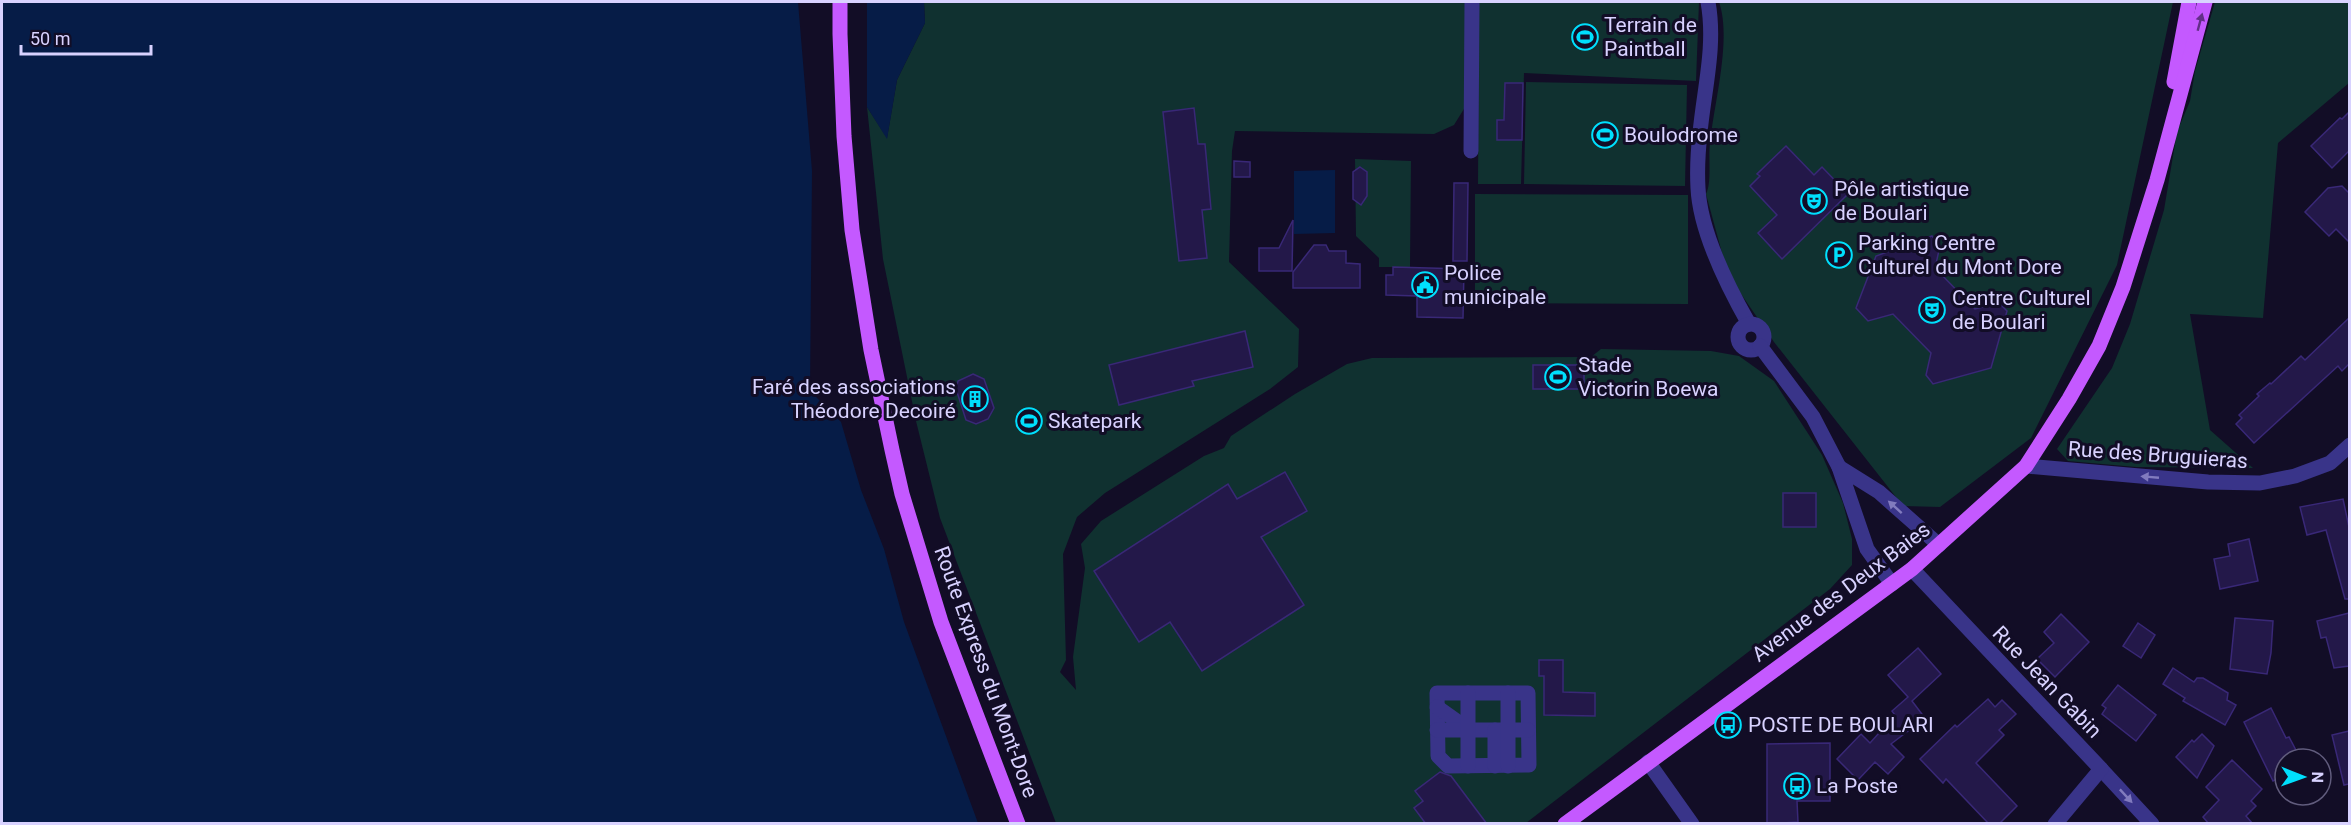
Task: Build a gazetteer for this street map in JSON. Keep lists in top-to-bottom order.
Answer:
{
  "streets": {
    "main road": ["Avenue des Deux Baies", "Route Express du Mont-Dore"],
    "street": ["Rue des Bruguieras", "Rue Jean Gabin"]
  },
  "crossings": [
    ["Rue des Bruguieras", "Avenue des Deux Baies"],
    ["Avenue des Deux Baies", "Rue Jean Gabin"]
  ],
  "one_way": ["Rue des Bruguieras"],
  "places": {
    "sports": [
      "Terrain de Paintball",
      "Boulodrome",
      "Stade Victorin Boewa",
      "Skatepark"
    ],
    "theatre": ["Pôle artistique de Boulari", "Centre Culturel de Boulari"],
    "parking": ["Parking Centre Culturel du Mont Dore"],
    "public building": ["Police municipale"],
    "building": ["Faré des associations Théodore Decoiré"],
    "bus stop": ["POSTE DE BOULARI", "La Poste"]
  },
  "scale_bar": "50 m",
  "north": "right"
}
